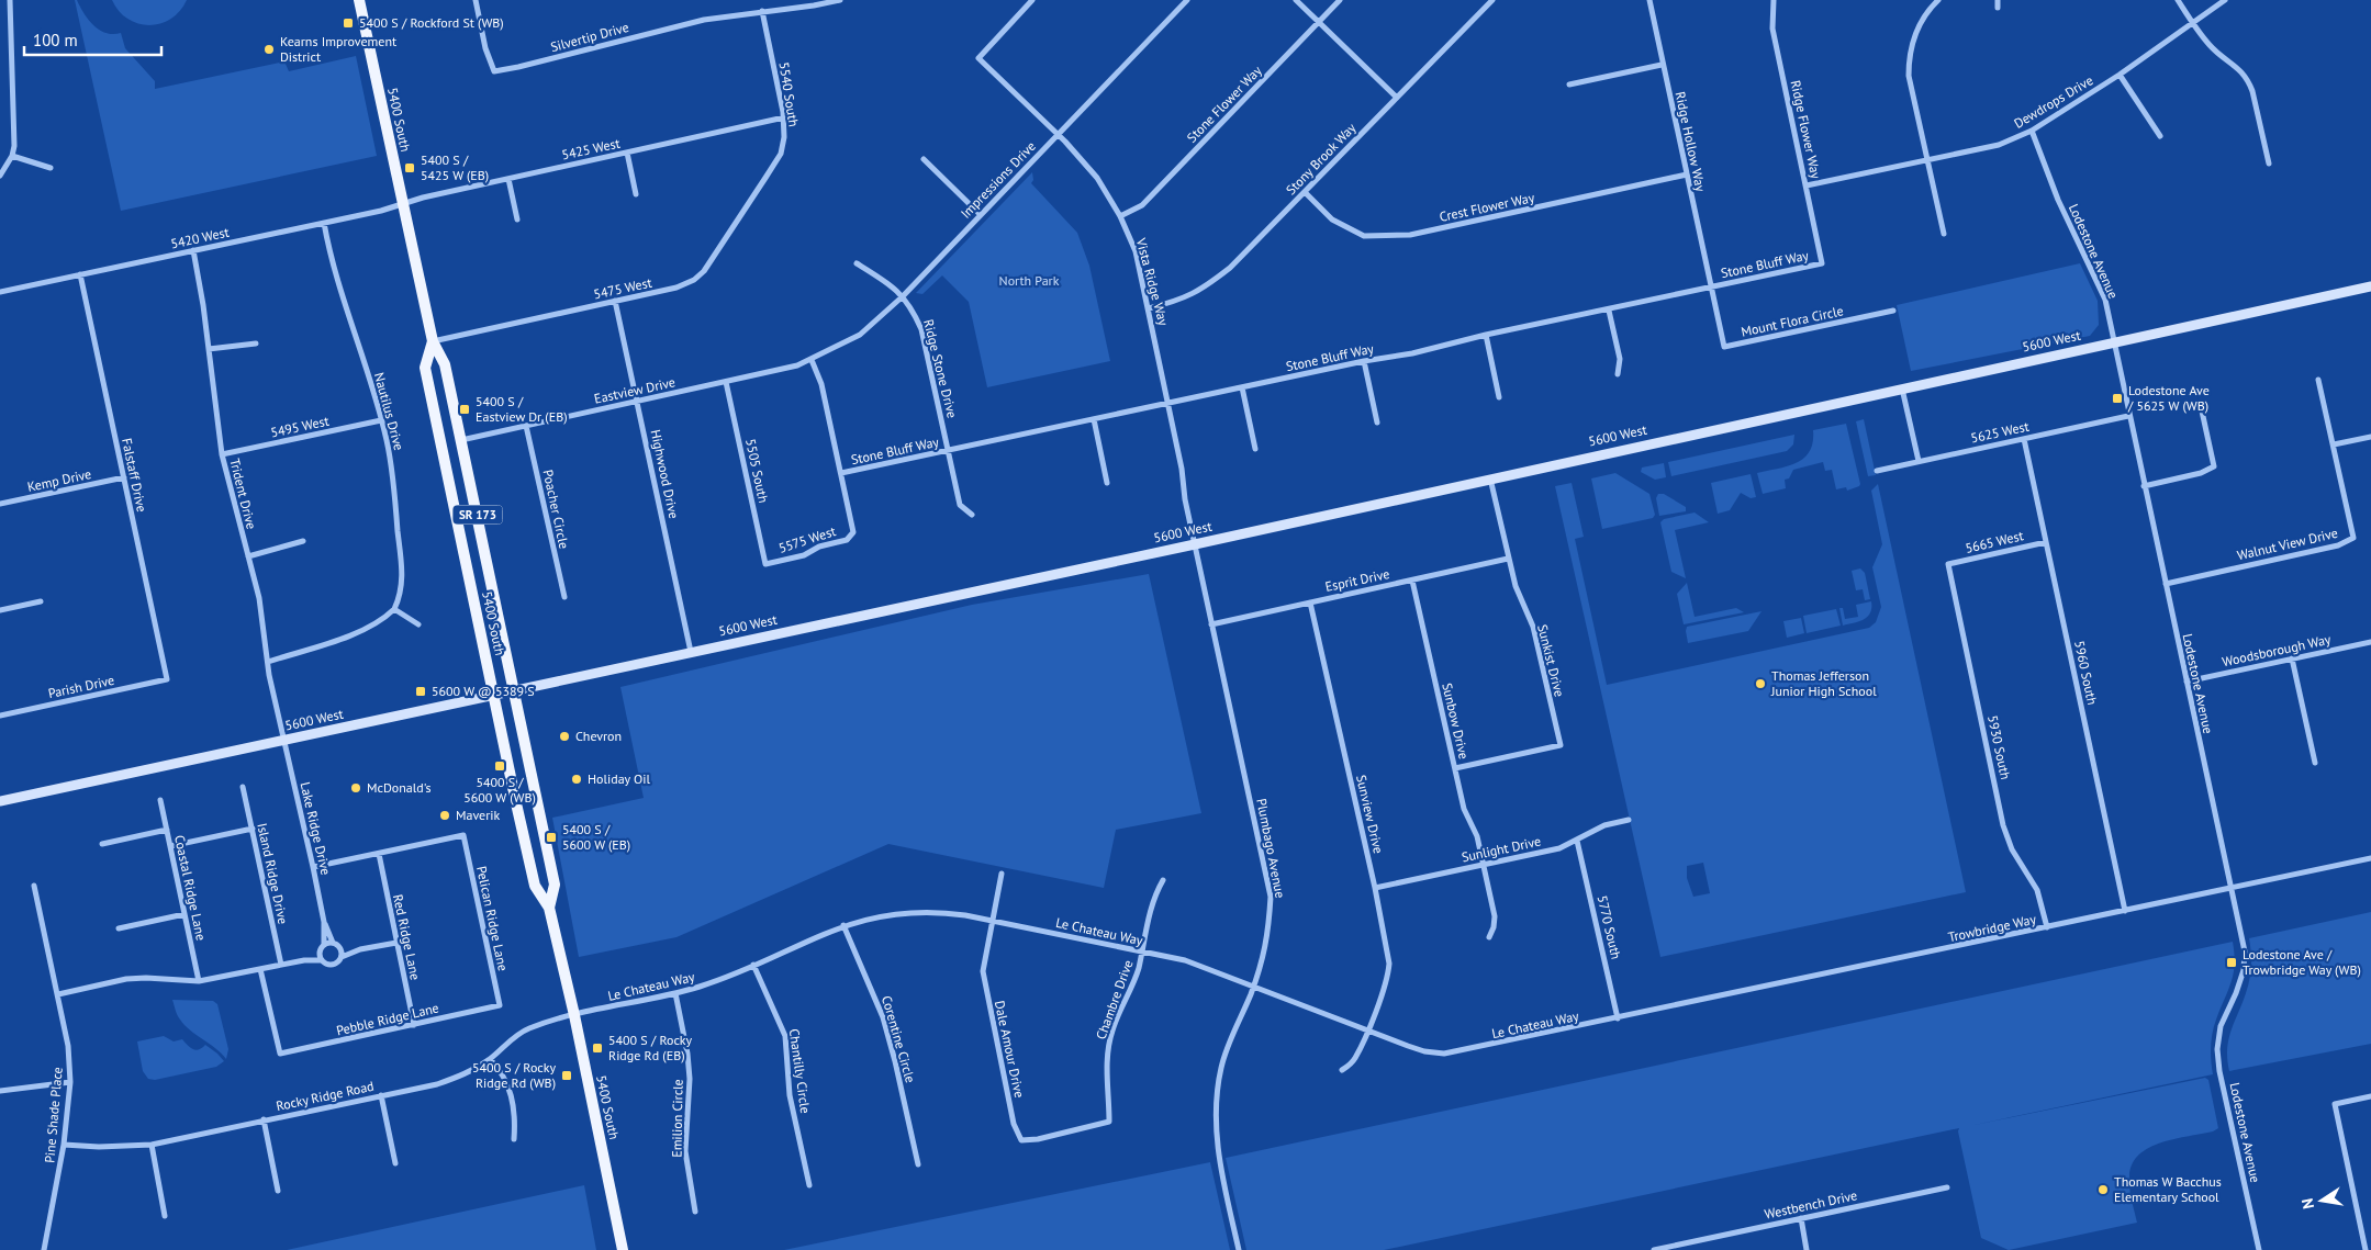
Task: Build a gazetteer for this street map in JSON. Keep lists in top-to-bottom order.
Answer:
{
  "streets": {
    "main road": ["5400 South", "5600 West", "SR 173"],
    "street": [
      "Silvertip Drive",
      "5540 South",
      "Dewdrops Drive",
      "Stone Flower Way",
      "Ridge Flower Way",
      "Ridge Hollow Way",
      "5425 West",
      "Stony Brook Way",
      "Impressions Drive",
      "Crest Flower Way",
      "5420 West",
      "Lodestone Avenue",
      "Stone Bluff Way",
      "Vista Ridge Way",
      "5475 West",
      "Mount Flora Circle",
      "Ridge Stone Drive",
      "Eastview Drive",
      "Nautilus Drive",
      "5495 West",
      "5625 West",
      "5505 South",
      "Highwood Drive",
      "Falstaff Drive",
      "Kemp Drive",
      "Trident Drive",
      "Poacher Circle",
      "5575 West",
      "5665 West",
      "Walnut View Drive",
      "Esprit Drive",
      "Woodsborough Way",
      "Sunkist Drive",
      "5960 South",
      "Parish Drive",
      "Sunbow Drive",
      "5930 South",
      "Sunview Drive",
      "Lake Ridge Drive",
      "Plumbago Avenue",
      "Sunlight Drive",
      "Island Ridge Drive",
      "Coastal Ridge Lane",
      "Pelican Ridge Lane",
      "5770 South",
      "Trowbridge Way",
      "Le Chateau Way",
      "Red Ridge Lane",
      "Chambre Drive",
      "Pebble Ridge Lane",
      "Corentine Circle",
      "Dale Amour Drive",
      "Chantilly Circle",
      "Rocky Ridge Road",
      "Pine Shade Place",
      "Emilion Circle",
      "Westbench Drive"
    ]
  },
  "crossings": [
    ["Silvertip Drive", "5540 South"],
    ["5540 South", "5425 West"],
    ["5540 South", "5475 West"],
    ["Dewdrops Drive", "Ridge Flower Way"],
    ["Dewdrops Drive", "Lodestone Avenue"],
    ["Stone Flower Way", "Vista Ridge Way"],
    ["5400 South", "5425 West"],
    ["5400 South", "5420 West"],
    ["5400 South", "5475 West"],
    ["5400 South", "5600 West"],
    ["5400 South", "Eastview Drive"],
    ["5400 South", "Le Chateau Way"],
    ["5400 South", "Rocky Ridge Road"],
    ["Ridge Flower Way", "Stone Bluff Way"],
    ["Ridge Hollow Way", "Crest Flower Way"],
    ["Ridge Hollow Way", "Stone Bluff Way"],
    ["Ridge Hollow Way", "Mount Flora Circle"],
    ["5425 West", "5420 West"],
    ["Stony Brook Way", "Crest Flower Way"],
    ["Stony Brook Way", "Vista Ridge Way"],
    ["Impressions Drive", "Stone Bluff Way"],
    ["Impressions Drive", "Vista Ridge Way"],
    ["Impressions Drive", "Ridge Stone Drive"],
    ["Impressions Drive", "Eastview Drive"],
    ["5420 West", "Nautilus Drive"],
    ["5420 West", "Falstaff Drive"],
    ["5420 West", "Trident Drive"],
    ["Lodestone Avenue", "5600 West"],
    ["Lodestone Avenue", "5625 West"],
    ["Lodestone Avenue", "Walnut View Drive"],
    ["Lodestone Avenue", "Woodsborough Way"],
    ["Lodestone Avenue", "Trowbridge Way"],
    ["Stone Bluff Way", "Vista Ridge Way"],
    ["Stone Bluff Way", "Mount Flora Circle"],
    ["Stone Bluff Way", "Ridge Stone Drive"],
    ["Stone Bluff Way", "Eastview Drive"],
    ["Stone Bluff Way", "5575 West"],
    ["Vista Ridge Way", "5600 West"],
    ["Vista Ridge Way", "Plumbago Avenue"],
    ["5475 West", "Highwood Drive"],
    ["5600 West", "Highwood Drive"],
    ["5600 West", "Trident Drive"],
    ["5600 West", "Sunkist Drive"],
    ["5600 West", "Lake Ridge Drive"],
    ["5600 West", "Plumbago Avenue"],
    ["Eastview Drive", "5505 South"],
    ["Eastview Drive", "Highwood Drive"],
    ["Eastview Drive", "Poacher Circle"],
    ["Nautilus Drive", "5495 West"],
    ["5495 West", "Trident Drive"],
    ["5625 West", "5960 South"],
    ["5505 South", "5575 West"],
    ["Falstaff Drive", "Kemp Drive"],
    ["Falstaff Drive", "Parish Drive"],
    ["Trident Drive", "Lake Ridge Drive"],
    ["5665 West", "5960 South"],
    ["5665 West", "5930 South"],
    ["Esprit Drive", "Sunkist Drive"],
    ["Esprit Drive", "Sunbow Drive"],
    ["Esprit Drive", "Sunview Drive"],
    ["Esprit Drive", "Plumbago Avenue"],
    ["Sunkist Drive", "Sunbow Drive"],
    ["5960 South", "Trowbridge Way"],
    ["Sunbow Drive", "Sunlight Drive"],
    ["5930 South", "Trowbridge Way"],
    ["Sunview Drive", "Sunlight Drive"],
    ["Sunview Drive", "Le Chateau Way"],
    ["Plumbago Avenue", "Le Chateau Way"],
    ["Sunlight Drive", "5770 South"],
    ["Pelican Ridge Lane", "Red Ridge Lane"],
    ["Pelican Ridge Lane", "Pebble Ridge Lane"],
    ["5770 South", "Trowbridge Way"],
    ["5770 South", "Le Chateau Way"],
    ["Trowbridge Way", "Le Chateau Way"],
    ["Le Chateau Way", "Chambre Drive"],
    ["Le Chateau Way", "Corentine Circle"],
    ["Le Chateau Way", "Dale Amour Drive"],
    ["Le Chateau Way", "Chantilly Circle"],
    ["Le Chateau Way", "Rocky Ridge Road"],
    ["Le Chateau Way", "Emilion Circle"],
    ["Red Ridge Lane", "Pebble Ridge Lane"],
    ["Chambre Drive", "Dale Amour Drive"],
    ["Rocky Ridge Road", "Pine Shade Place"]
  ],
  "parks": ["North Park"],
  "places": {
    "transit": [
      "5400 S / Rockford St (WB)",
      "5400 S / 5425 W (EB)",
      "Lodestone Ave / 5625 W (WB)",
      "5400 S / Eastview Dr (EB)",
      "5600 W @ 5389 S",
      "5400 S / 5600 W (WB)",
      "5400 S / 5600 W (EB)",
      "Lodestone Ave / Trowbridge Way (WB)",
      "5400 S / Rocky Ridge Rd (EB)",
      "5400 S / Rocky Ridge Rd (WB)"
    ],
    "other": [
      "Kearns Improvement District",
      "Thomas Jefferson Junior High School",
      "Chevron",
      "Holiday Oil",
      "McDonald's",
      "Maverik",
      "Thomas W Bacchus Elementary School"
    ]
  },
  "scale_bar": "100 m",
  "north": "left"
}
